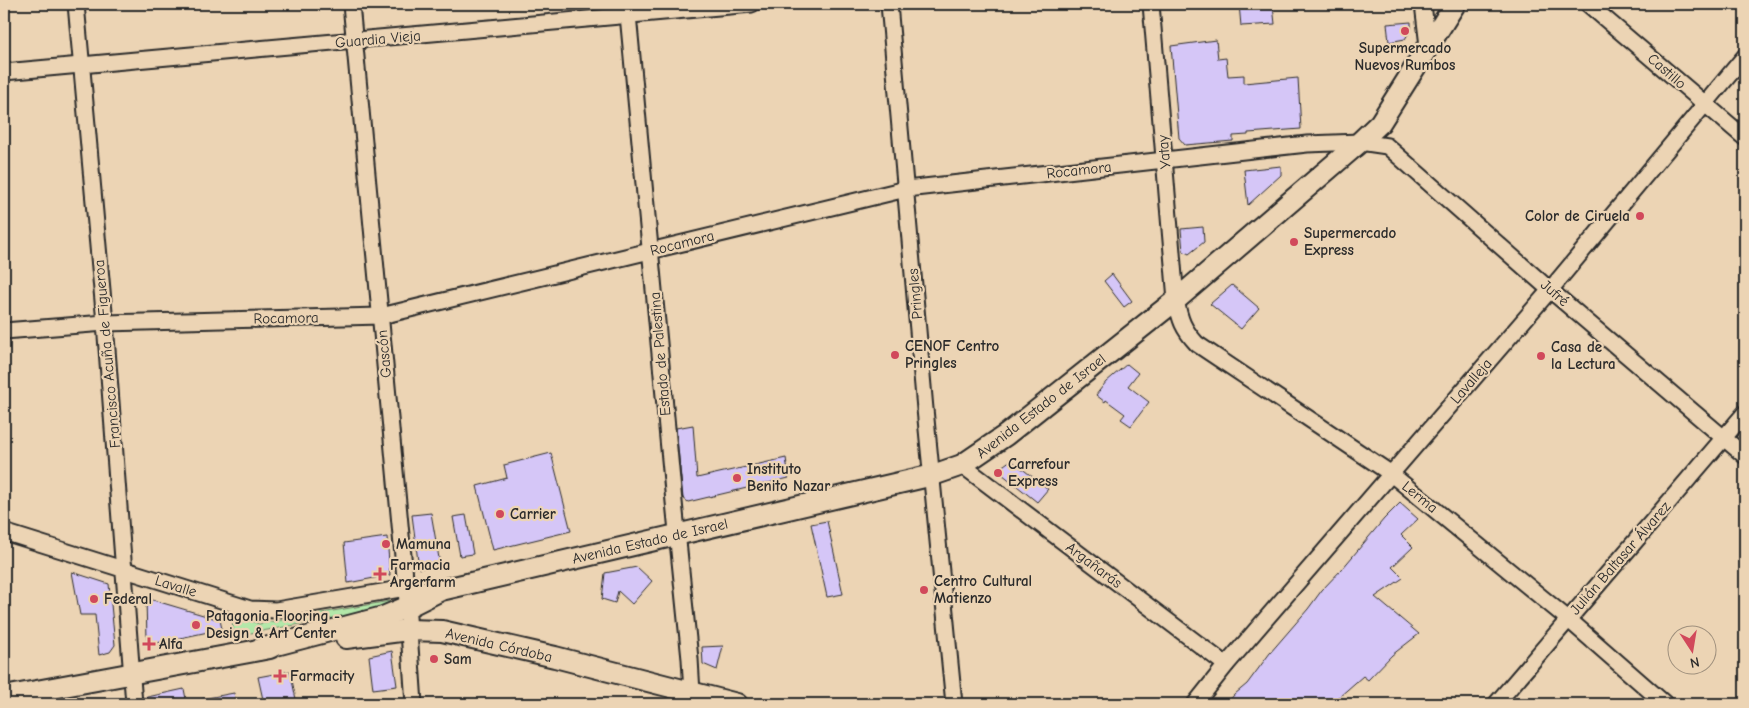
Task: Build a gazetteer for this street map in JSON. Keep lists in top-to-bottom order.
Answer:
{
  "streets": {
    "main road": ["Avenida Estado de Israel", "Avenida Córdoba"],
    "street": [
      "Guardia Vieja",
      "Castillo",
      "Yatay",
      "Rocamora",
      "Jufré",
      "Pringles",
      "Francisco Acuña de Figueroa",
      "Gascón",
      "Estado de Palestina",
      "Lavalleja",
      "Lerma",
      "Julián Baltasar Álvarez",
      "Argañarás",
      "Lavalle"
    ]
  },
  "crossings": [
    ["Guardia Vieja", "Francisco Acuña de Figueroa"],
    ["Guardia Vieja", "Gascón"],
    ["Guardia Vieja", "Estado de Palestina"],
    ["Castillo", "Lavalleja"],
    ["Yatay", "Rocamora"],
    ["Yatay", "Avenida Estado de Israel"],
    ["Yatay", "Lerma"],
    ["Rocamora", "Jufré"],
    ["Rocamora", "Pringles"],
    ["Rocamora", "Francisco Acuña de Figueroa"],
    ["Rocamora", "Gascón"],
    ["Rocamora", "Estado de Palestina"],
    ["Rocamora", "Avenida Estado de Israel"],
    ["Jufré", "Lavalleja"],
    ["Jufré", "Avenida Estado de Israel"],
    ["Jufré", "Julián Baltasar Álvarez"],
    ["Pringles", "Avenida Estado de Israel"],
    ["Francisco Acuña de Figueroa", "Lavalle"],
    ["Francisco Acuña de Figueroa", "Avenida Córdoba"],
    ["Gascón", "Avenida Estado de Israel"],
    ["Gascón", "Lavalle"],
    ["Gascón", "Avenida Córdoba"],
    ["Estado de Palestina", "Avenida Estado de Israel"],
    ["Estado de Palestina", "Avenida Córdoba"],
    ["Lavalleja", "Lerma"],
    ["Lavalleja", "Argañarás"],
    ["Avenida Estado de Israel", "Lerma"],
    ["Avenida Estado de Israel", "Argañarás"],
    ["Avenida Estado de Israel", "Lavalle"],
    ["Avenida Estado de Israel", "Avenida Córdoba"],
    ["Lerma", "Julián Baltasar Álvarez"],
    ["Lavalle", "Avenida Córdoba"]
  ],
  "places": {
    "other": [
      "Supermercado Nuevos Rumbos",
      "Color de Ciruela",
      "Supermercado Express",
      "CENOF Centro Pringles",
      "Casa de la Lectura",
      "Carrefour Express",
      "Instituto Benito Nazar",
      "Carrier",
      "Mamuna",
      "Centro Cultural Matienzo",
      "Federal",
      "Patagonia Flooring - Design & Art Center",
      "Sam"
    ],
    "health": ["Farmacia Argerfarm", "Alfa", "Farmacity"]
  },
  "north": "bottom"
}
